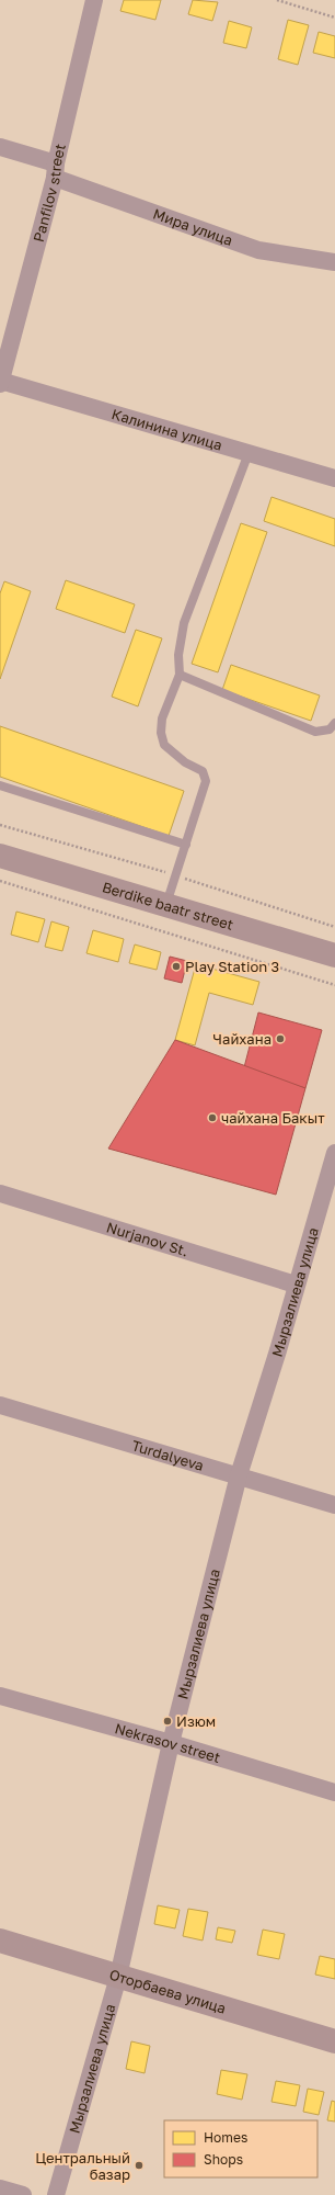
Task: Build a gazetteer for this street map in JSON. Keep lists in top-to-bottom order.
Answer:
{
  "streets": {
    "street": [
      "Panfilov street",
      "Мира улица",
      "Калинина улица",
      "Berdike baatr street",
      "Nurjanov St.",
      "Мырзалиева улица",
      "Turdalyeva",
      "Nekrasov street",
      "Оторбаева улица"
    ]
  },
  "crossings": [
    ["Panfilov street", "Мира улица"],
    ["Panfilov street", "Калинина улица"],
    ["Nurjanov St.", "Мырзалиева улица"],
    ["Мырзалиева улица", "Turdalyeva"],
    ["Мырзалиева улица", "Nekrasov street"],
    ["Мырзалиева улица", "Оторбаева улица"]
  ],
  "places": [
    "Play Station 3",
    "Чайхана",
    "чайхана Бакыт",
    "Изюм",
    "Центральный базар"
  ],
  "legend": ["Homes", "Shops"]
}
